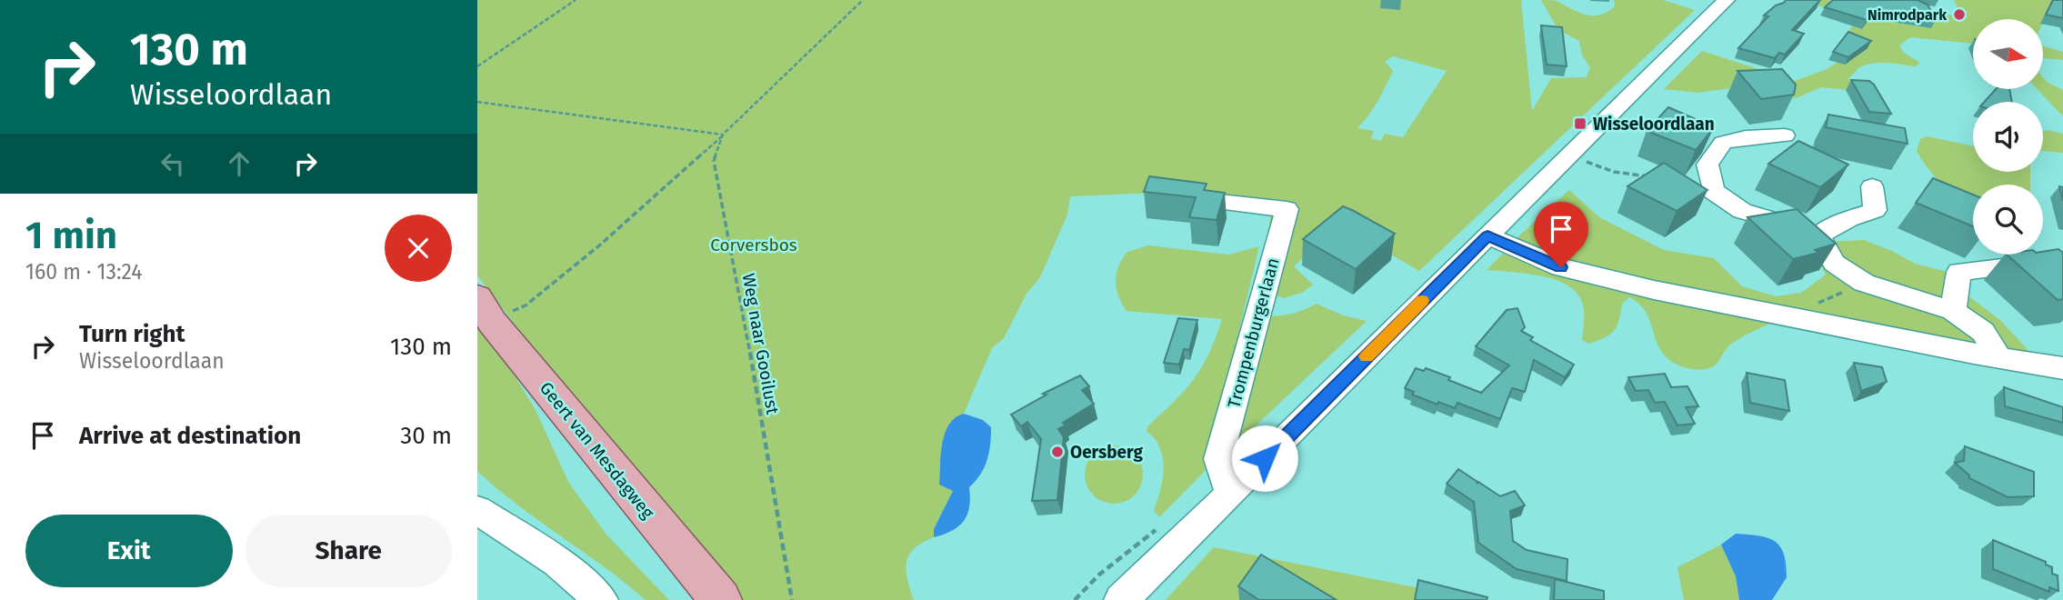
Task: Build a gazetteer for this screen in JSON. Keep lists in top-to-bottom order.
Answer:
{
  "streets": {
    "main road": ["Geert van Mesdagweg"],
    "street": ["Trompenburgerlaan"],
    "path": ["Weg naar Gooilust"]
  },
  "parks": ["Corversbos"],
  "places": {
    "other": ["Nimrodpark", "Oersberg"],
    "transit": ["Wisseloordlaan"]
  },
  "north": "right",
  "page": {
    "turn": ["130 m", "Wisseloordlaan"],
    "heading": ["1 min", "160 m · 13:24"],
    "list": [
      {
        "name": "Turn right",
        "note": "Wisseloordlaan",
        "value": "130 m"
      },
      {
        "name": "Arrive at destination",
        "value": "30 m"
      }
    ],
    "buttons": ["Exit", "Share"]
  }
}
